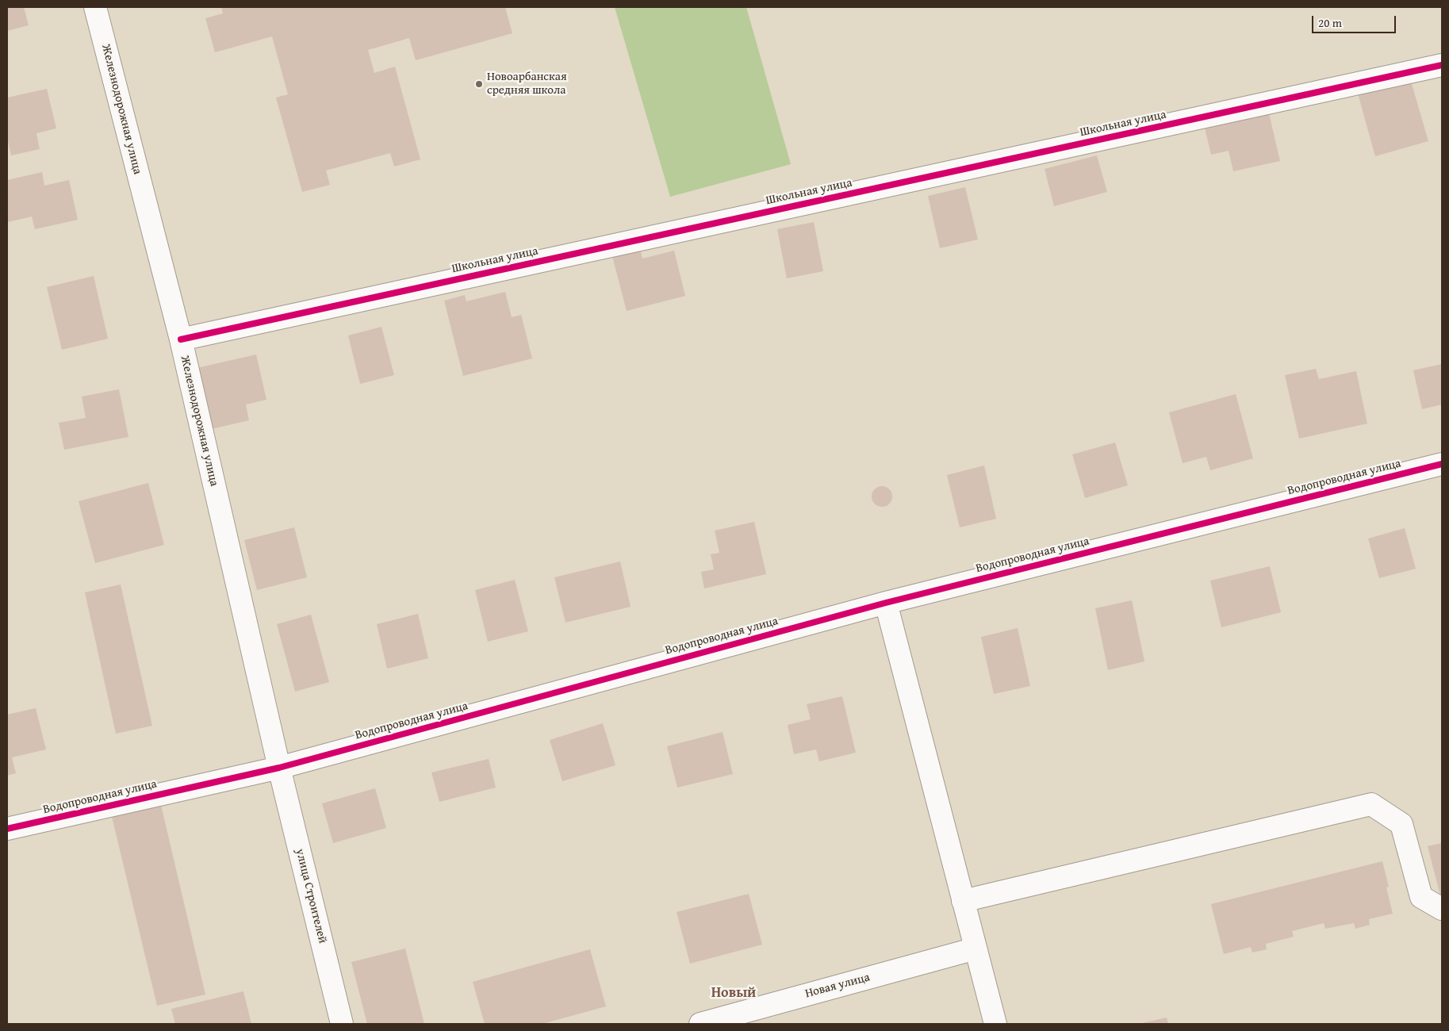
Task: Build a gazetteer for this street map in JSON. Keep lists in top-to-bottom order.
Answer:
{
  "streets": {
    "street": [
      "Железнодорожная улица",
      "Школьная улица",
      "Водопроводная улица",
      "улица Строителей",
      "Новая улица"
    ]
  },
  "crossings": [
    ["Железнодорожная улица", "Школьная улица"],
    ["Железнодорожная улица", "Водопроводная улица"],
    ["Железнодорожная улица", "улица Строителей"],
    ["Водопроводная улица", "улица Строителей"]
  ],
  "districts": ["Новый"],
  "places": ["Новоарбанская средняя школа"],
  "scale_bar": "20 m"
}
